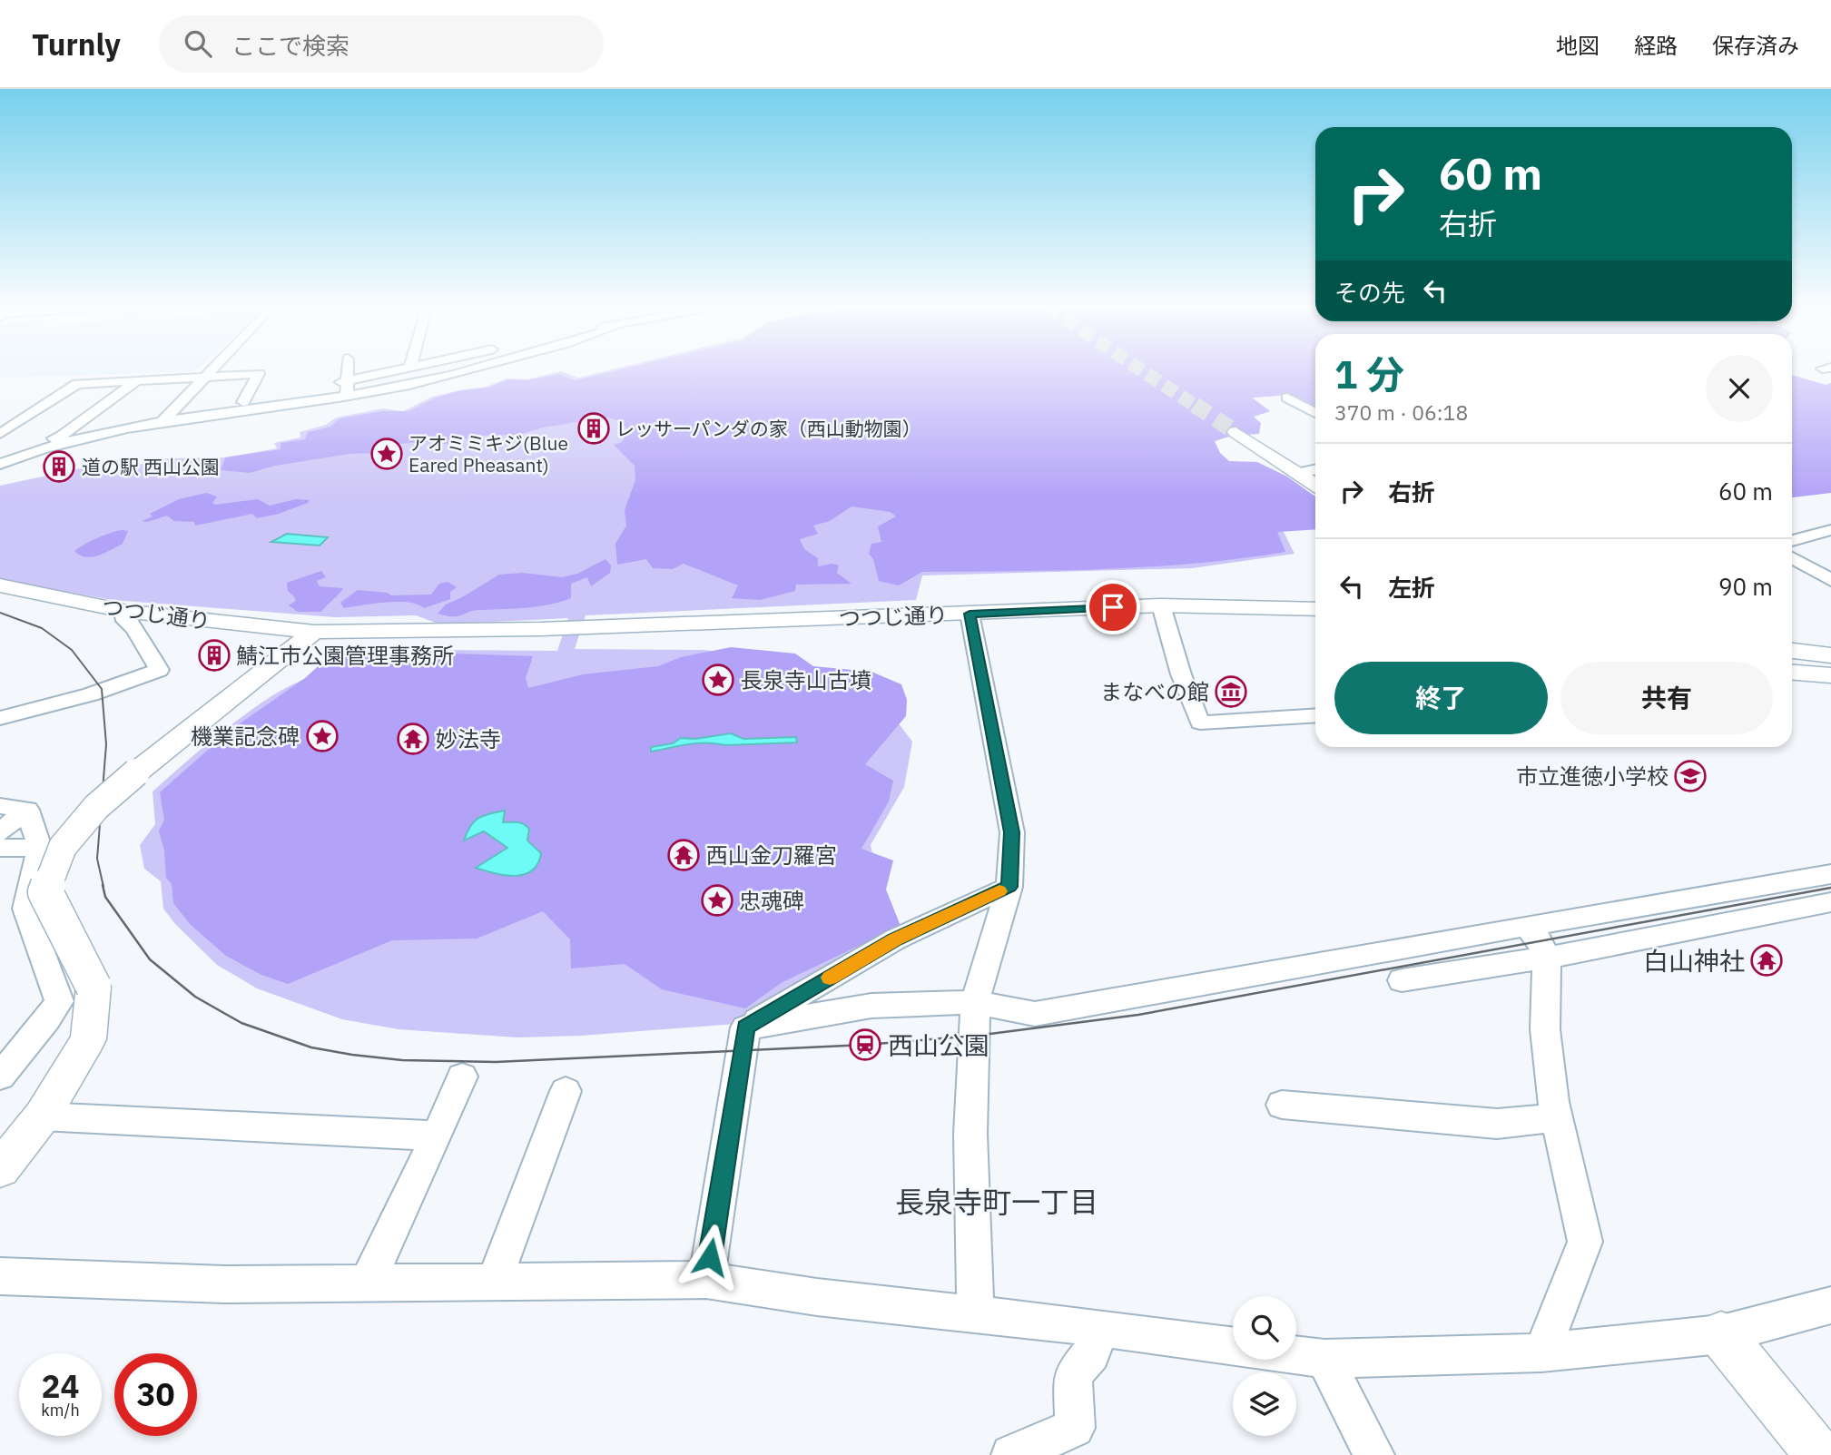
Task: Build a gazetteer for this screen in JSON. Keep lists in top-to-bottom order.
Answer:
{
  "streets": {
    "street": ["つつじ通り"]
  },
  "districts": ["長泉寺町一丁目"],
  "places": {
    "building": ["レッサーパンダの家（西山動物園）", "道の駅 西山公園", "鯖江市公園管理事務所"],
    "place": [
      "アオミミキジ(Blue Eared Pheasant)",
      "長泉寺山古墳",
      "機業記念碑",
      "忠魂碑"
    ],
    "museum": ["まなべの館"],
    "temple": ["妙法寺", "西山金刀羅宮", "白山神社"],
    "school or university": ["市立進徳小学校"],
    "station": ["西山公園"]
  },
  "page": {
    "header": "Turnly",
    "search": "ここで検索",
    "nav": ["地図", "経路", "保存済み"],
    "turn": ["60 m", "右折"],
    "then": "その先",
    "heading": ["1 分", "370 m · 06:18"],
    "list": [
      {
        "name": "右折",
        "value": "60 m"
      },
      {
        "name": "左折",
        "value": "90 m"
      }
    ],
    "buttons": ["終了", "共有"],
    "speed": "24 km/h",
    "limit": "30"
  }
}
